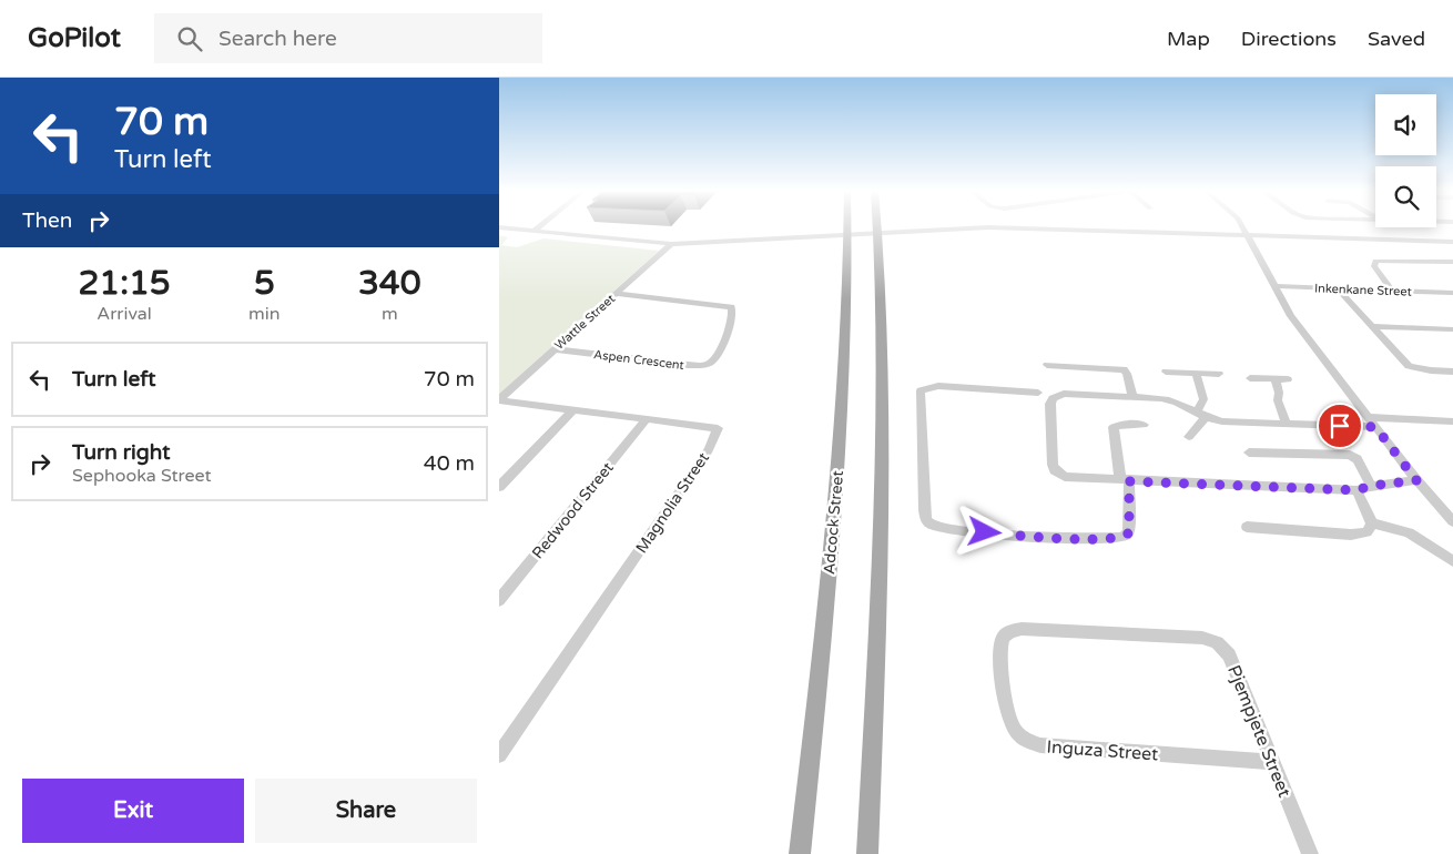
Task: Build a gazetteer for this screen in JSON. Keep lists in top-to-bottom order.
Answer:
{
  "streets": {
    "main road": ["Adcock Street"],
    "street": [
      "Inkenkane Street",
      "Wattle Street",
      "Aspen Crescent",
      "Magnolia Street",
      "Redwood Street",
      "Pjempjete Street",
      "Inguza Street"
    ]
  },
  "crossings": [
    ["Wattle Street", "Aspen Crescent"],
    ["Wattle Street", "Magnolia Street"],
    ["Magnolia Street", "Redwood Street"],
    ["Pjempjete Street", "Inguza Street"]
  ],
  "page": {
    "header": "GoPilot",
    "search": "Search here",
    "nav": ["Map", "Directions", "Saved"],
    "turn": ["70 m", "Turn left"],
    "then": "Then",
    "eta": [
      "21:15",
      "Arrival",
      "5",
      "min",
      "340",
      "m"
    ],
    "list": [
      {
        "name": "Turn left",
        "value": "70 m"
      },
      {
        "name": "Turn right",
        "note": "Sephooka Street",
        "value": "40 m"
      }
    ],
    "buttons": ["Exit", "Share"]
  }
}
